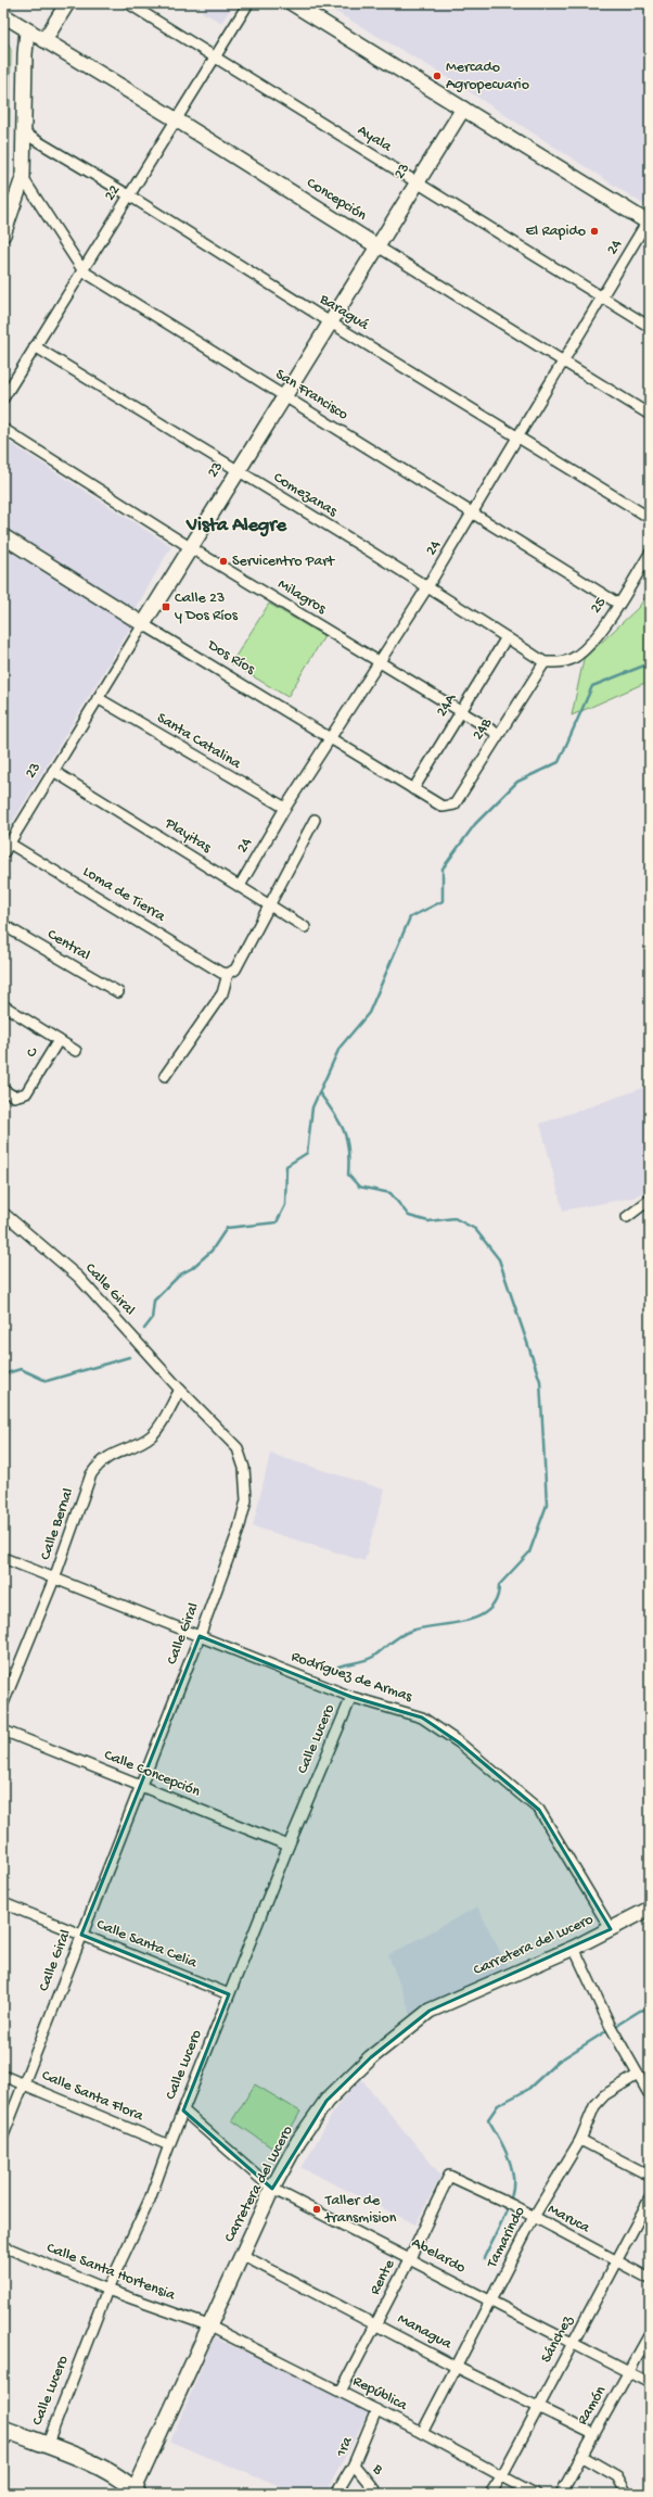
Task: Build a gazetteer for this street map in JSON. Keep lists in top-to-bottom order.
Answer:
{
  "streets": {
    "street": [
      "Ayala",
      "23",
      "22",
      "Concepción",
      "24",
      "Baraguá",
      "San Francisco",
      "Comezanas",
      "Milagros",
      "25",
      "Dos Ríos",
      "24A",
      "24B",
      "Santa Catalina",
      "Playitas",
      "Loma de Tierra",
      "Central",
      "C",
      "Calle Giral",
      "Calle Bernal",
      "Rodríguez de Armas",
      "Calle Lucero",
      "Calle Concepción",
      "Calle Santa Celia",
      "Carretera del Lucero",
      "Calle Santa Flora",
      "Maruca",
      "Tamarindo",
      "Abelardo",
      "Calle Santa Hortensia",
      "Rente",
      "Managua",
      "Sánchez",
      "República",
      "Ramón",
      "1ra",
      "B"
    ]
  },
  "crossings": [
    ["Ayala", "23"],
    ["Ayala", "22"],
    ["Ayala", "24"],
    ["23", "Concepción"],
    ["23", "Baraguá"],
    ["23", "San Francisco"],
    ["23", "Comezanas"],
    ["23", "Milagros"],
    ["23", "Dos Ríos"],
    ["23", "Santa Catalina"],
    ["23", "Playitas"],
    ["23", "Loma de Tierra"],
    ["22", "Concepción"],
    ["22", "Baraguá"],
    ["22", "San Francisco"],
    ["22", "Comezanas"],
    ["Concepción", "24"],
    ["24", "Baraguá"],
    ["24", "San Francisco"],
    ["24", "Comezanas"],
    ["24", "Milagros"],
    ["24", "Dos Ríos"],
    ["24", "Santa Catalina"],
    ["24", "Playitas"],
    ["San Francisco", "25"],
    ["Comezanas", "25"],
    ["Comezanas", "24A"],
    ["Comezanas", "24B"],
    ["Milagros", "24A"],
    ["Milagros", "24B"],
    ["25", "24B"],
    ["Dos Ríos", "24A"],
    ["Dos Ríos", "24B"],
    ["Calle Giral", "Calle Bernal"],
    ["Calle Giral", "Rodríguez de Armas"],
    ["Calle Giral", "Calle Concepción"],
    ["Calle Giral", "Calle Santa Celia"],
    ["Calle Giral", "Calle Santa Flora"],
    ["Calle Bernal", "Rodríguez de Armas"],
    ["Rodríguez de Armas", "Calle Lucero"],
    ["Rodríguez de Armas", "Carretera del Lucero"],
    ["Calle Lucero", "Calle Concepción"],
    ["Calle Lucero", "Calle Santa Celia"],
    ["Calle Lucero", "Calle Santa Flora"],
    ["Calle Lucero", "Abelardo"],
    ["Calle Lucero", "Calle Santa Hortensia"],
    ["Carretera del Lucero", "Abelardo"],
    ["Carretera del Lucero", "Calle Santa Hortensia"],
    ["Carretera del Lucero", "Managua"],
    ["Carretera del Lucero", "República"],
    ["Maruca", "Tamarindo"],
    ["Maruca", "Rente"],
    ["Maruca", "Sánchez"],
    ["Tamarindo", "Abelardo"],
    ["Tamarindo", "Managua"],
    ["Tamarindo", "República"],
    ["Abelardo", "Rente"],
    ["Abelardo", "Sánchez"],
    ["Abelardo", "Ramón"],
    ["Calle Santa Hortensia", "República"],
    ["Rente", "Managua"],
    ["Rente", "República"],
    ["Managua", "Sánchez"],
    ["Managua", "Ramón"],
    ["Sánchez", "República"],
    ["República", "1ra"],
    ["1ra", "B"]
  ],
  "districts": ["Vista Alegre"],
  "places": {
    "other": [
      "Mercado Agropecuario",
      "El Rapido",
      "Servicentro Part",
      "Taller de transmision"
    ],
    "transit": ["Calle 23 y Dos Ríos"]
  }
}
